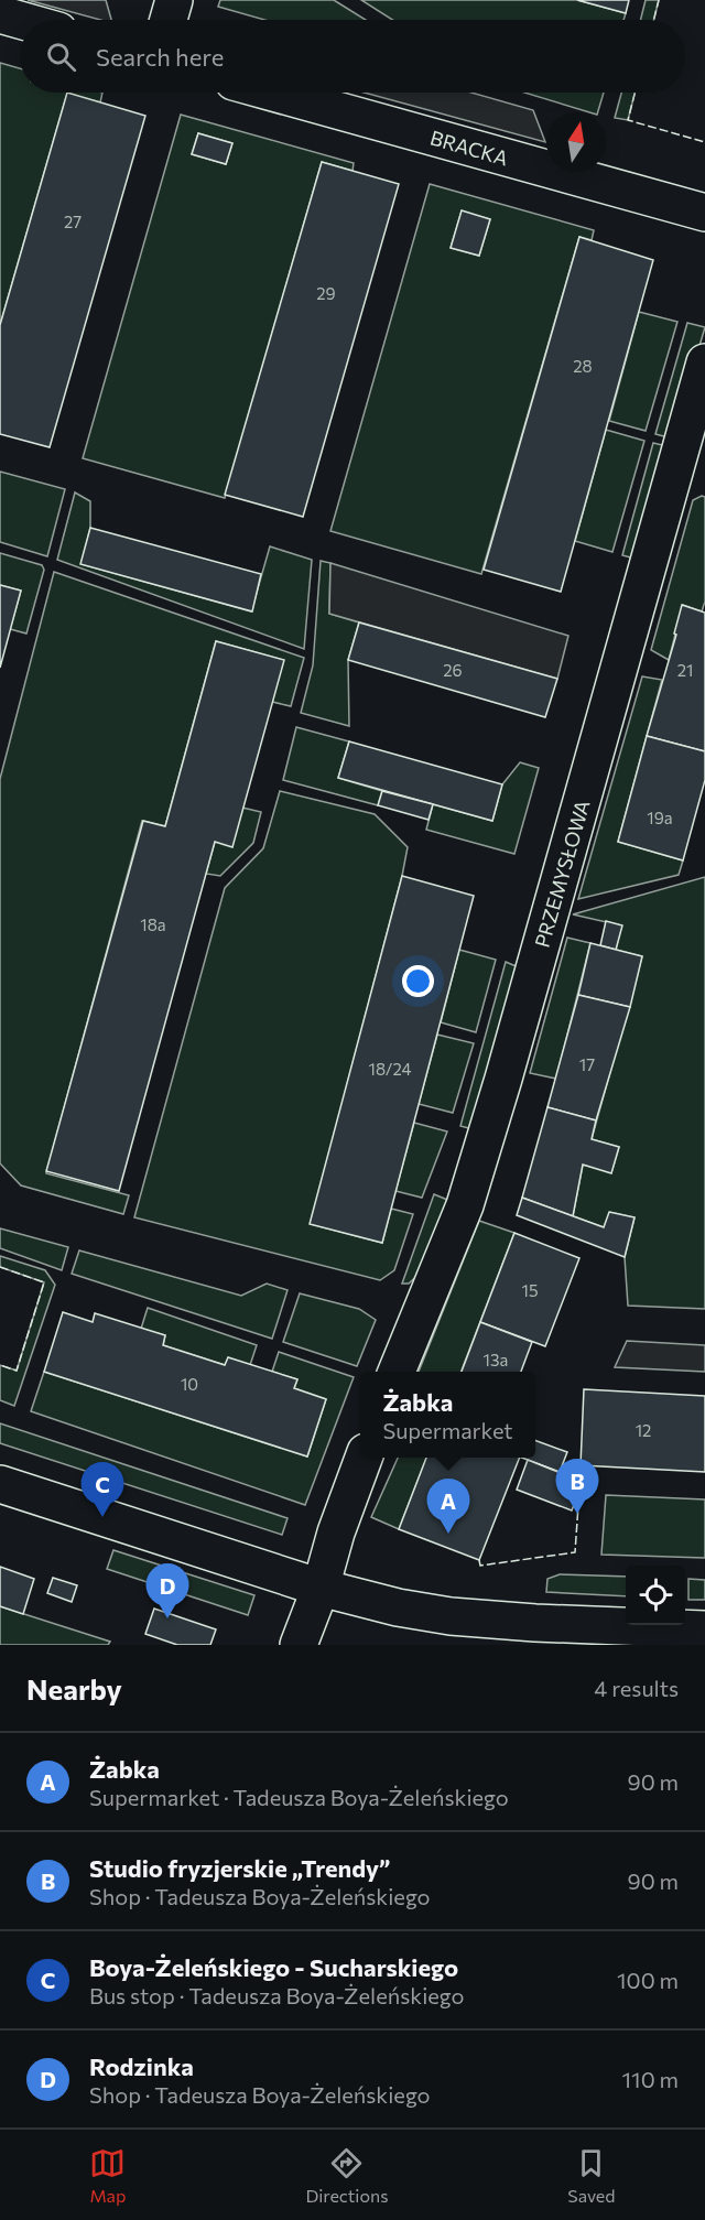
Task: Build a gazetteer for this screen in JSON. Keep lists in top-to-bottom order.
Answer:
{
  "streets": {
    "street": ["BRACKA", "PRZEMYSŁOWA"]
  },
  "house_numbers": [
    "27",
    "29",
    "28",
    "26",
    "21",
    "19a",
    "18a",
    "17",
    "18/24",
    "15",
    "13a",
    "10",
    "12"
  ],
  "north": "top",
  "page": {
    "search": "Search here",
    "popup": ["Żabka", "Supermarket"],
    "pins": [
      "B",
      "C",
      "A",
      "D"
    ],
    "heading": ["Nearby", "4 results"],
    "list": [
      {
        "mark": "A",
        "name": "Żabka",
        "note": "Supermarket · Tadeusza Boya-Żeleńskiego",
        "value": "90 m"
      },
      {
        "mark": "B",
        "name": "Studio fryzjerskie „Trendy”",
        "note": "Shop · Tadeusza Boya-Żeleńskiego",
        "value": "90 m"
      },
      {
        "mark": "C",
        "name": "Boya-Żeleńskiego - Sucharskiego",
        "note": "Bus stop · Tadeusza Boya-Żeleńskiego",
        "value": "100 m"
      },
      {
        "mark": "D",
        "name": "Rodzinka",
        "note": "Shop · Tadeusza Boya-Żeleńskiego",
        "value": "110 m"
      }
    ],
    "nav": ["Map", "Directions", "Saved"]
  }
}
